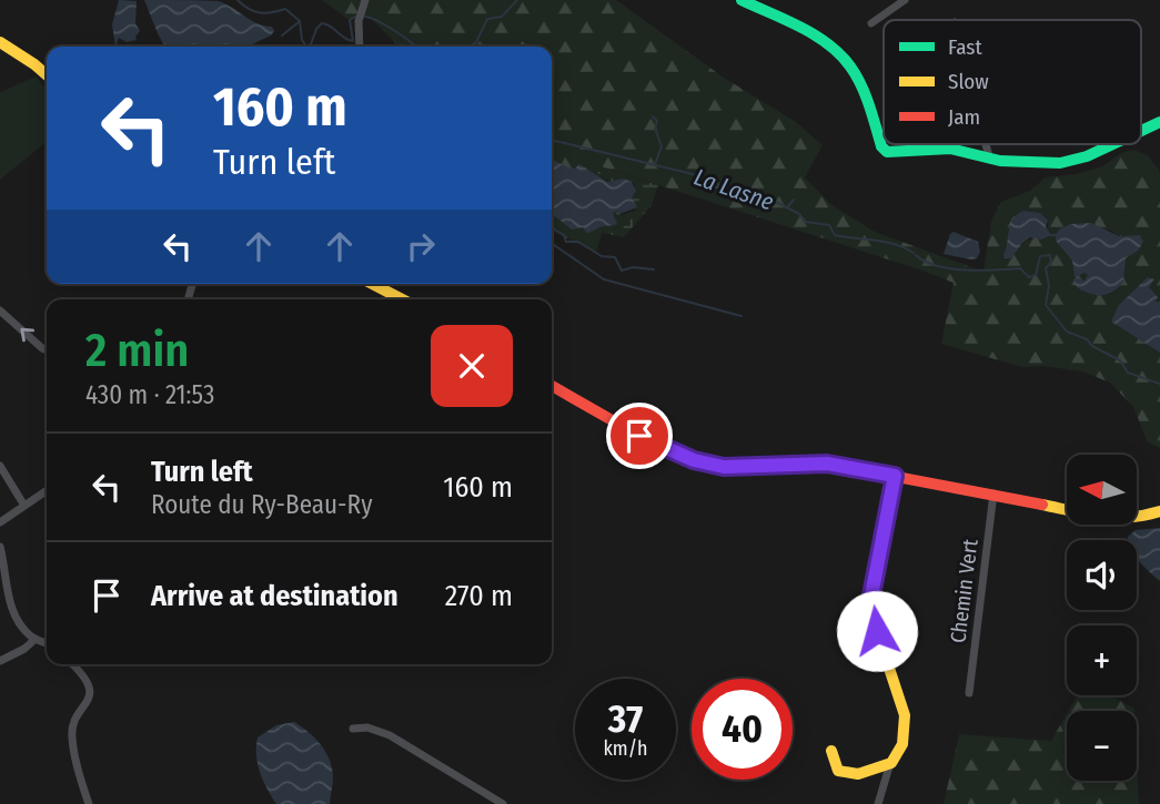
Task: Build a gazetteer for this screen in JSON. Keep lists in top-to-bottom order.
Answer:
{
  "streets": {
    "street": ["Chemin Vert"]
  },
  "water": ["La Lasne"],
  "legend": ["Fast", "Slow", "Jam"],
  "north": "left",
  "page": {
    "turn": ["160 m", "Turn left"],
    "heading": ["2 min", "430 m · 21:53"],
    "list": [
      {
        "name": "Turn left",
        "note": "Route du Ry-Beau-Ry",
        "value": "160 m"
      },
      {
        "name": "Arrive at destination",
        "value": "270 m"
      }
    ],
    "map_buttons": ["+", "−"],
    "speed": "37 km/h",
    "limit": "40"
  }
}
